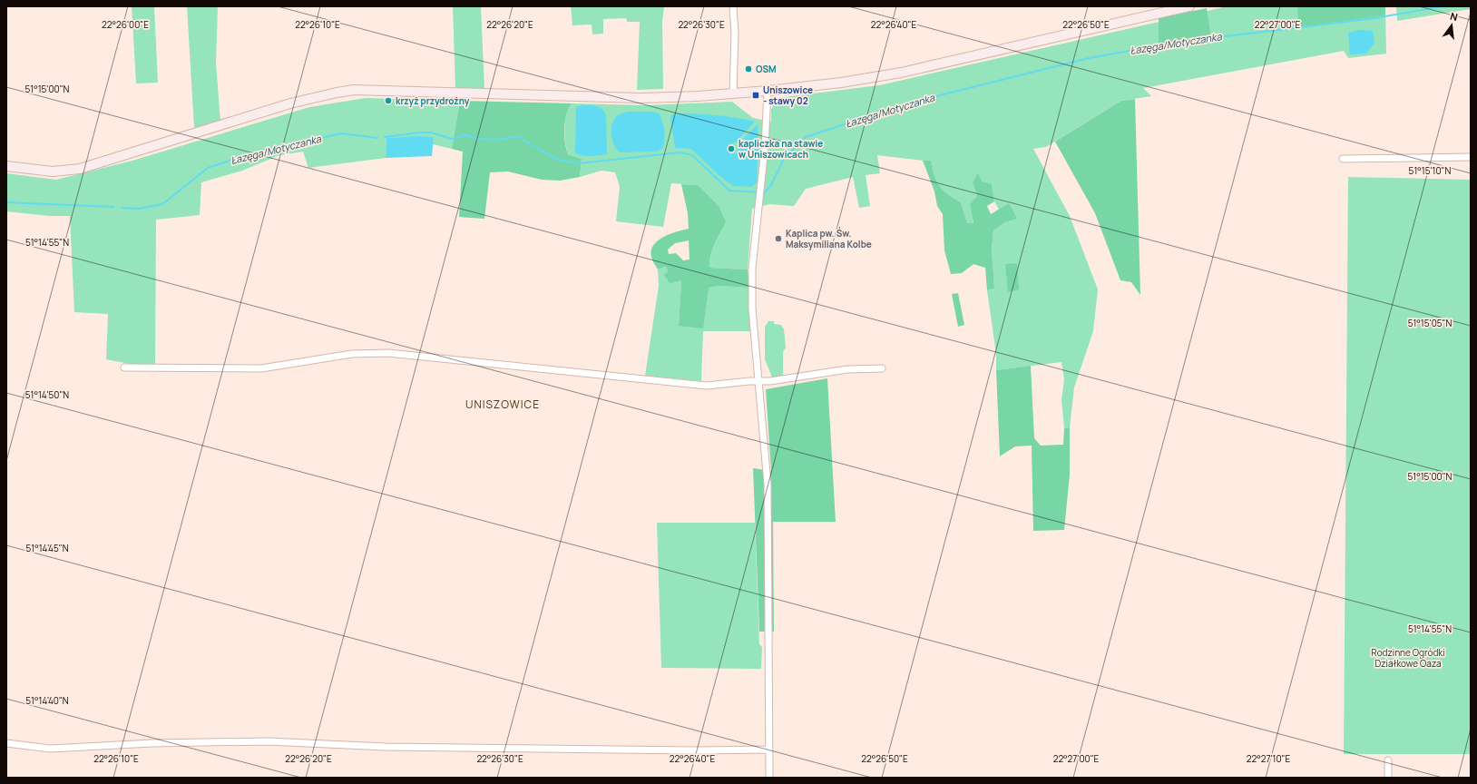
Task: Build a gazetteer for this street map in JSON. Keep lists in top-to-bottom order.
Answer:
{
  "districts": ["UNISZOWICE"],
  "water": ["Łazęga/Motyczanka"],
  "parks": ["Rodzinne Ogródki Działkowe Oaza"],
  "places": {
    "other": [
      "OSM",
      "krzyż przydrożny",
      "kapliczka na stawie w Uniszowicach",
      "Kaplica pw. Św. Maksymiliana Kolbe"
    ],
    "transit": ["Uniszowice - stawy 02"]
  },
  "north": "top",
  "coordinates": [
    "22°26'00\"E",
    "22°26'10\"E",
    "22°26'20\"E",
    "22°26'30\"E",
    "22°26'40\"E",
    "22°26'50\"E",
    "22°27'00\"E",
    "51°15'00\"N",
    "51°15'10\"N",
    "51°14'55\"N",
    "51°15'05\"N",
    "51°14'50\"N",
    "51°14'45\"N",
    "51°14'40\"N",
    "22°27'10\"E"
  ]
}
